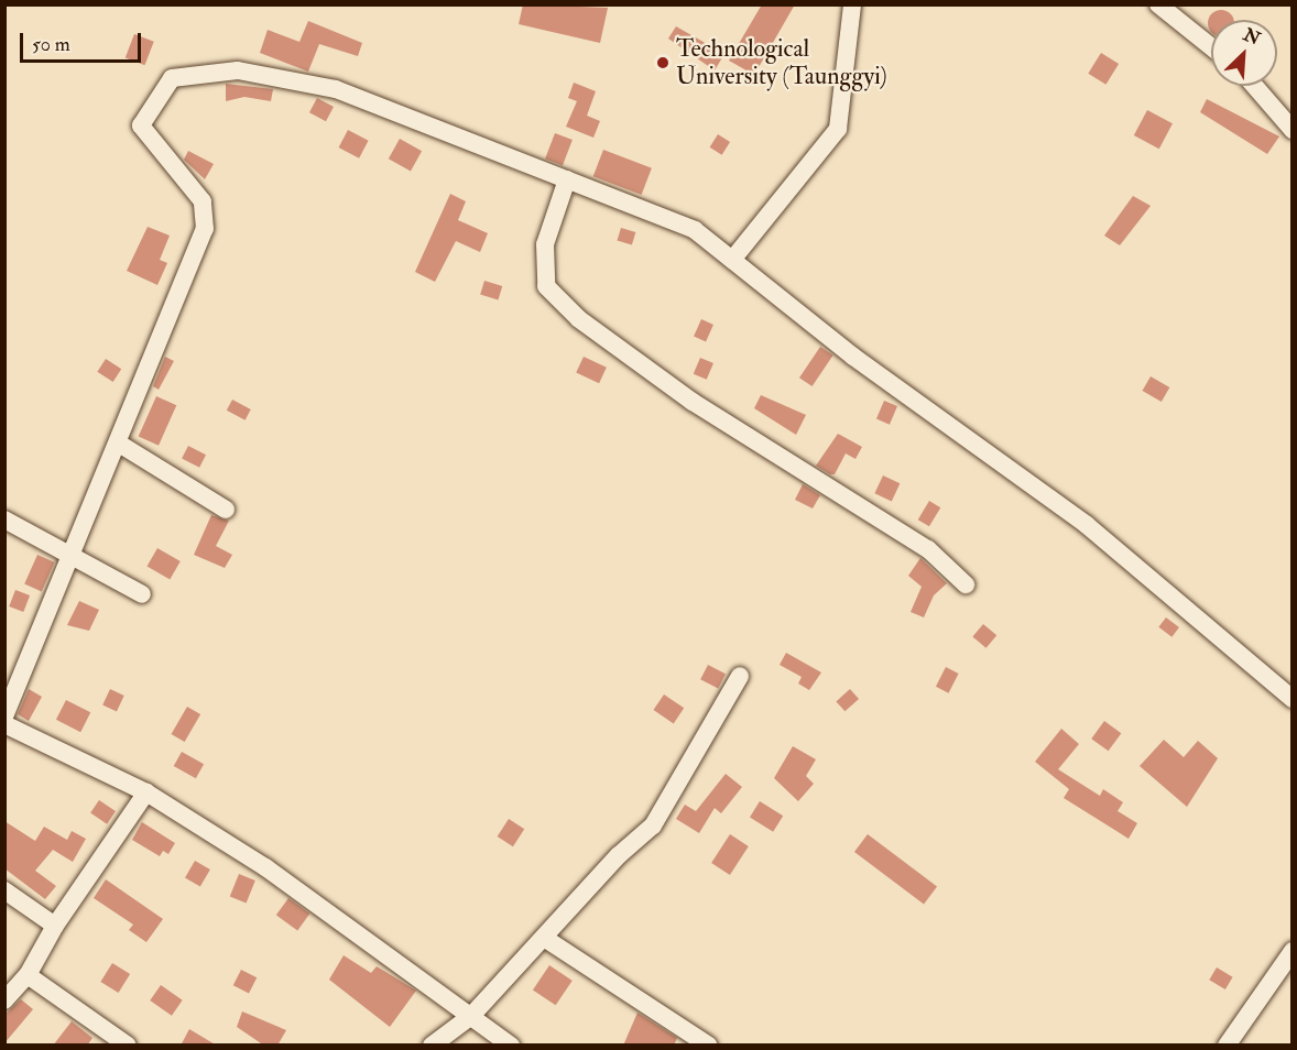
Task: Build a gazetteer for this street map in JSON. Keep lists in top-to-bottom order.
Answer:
{
  "places": ["Technological University (Taunggyi)"],
  "scale_bar": "50 m",
  "north": "top right"
}
